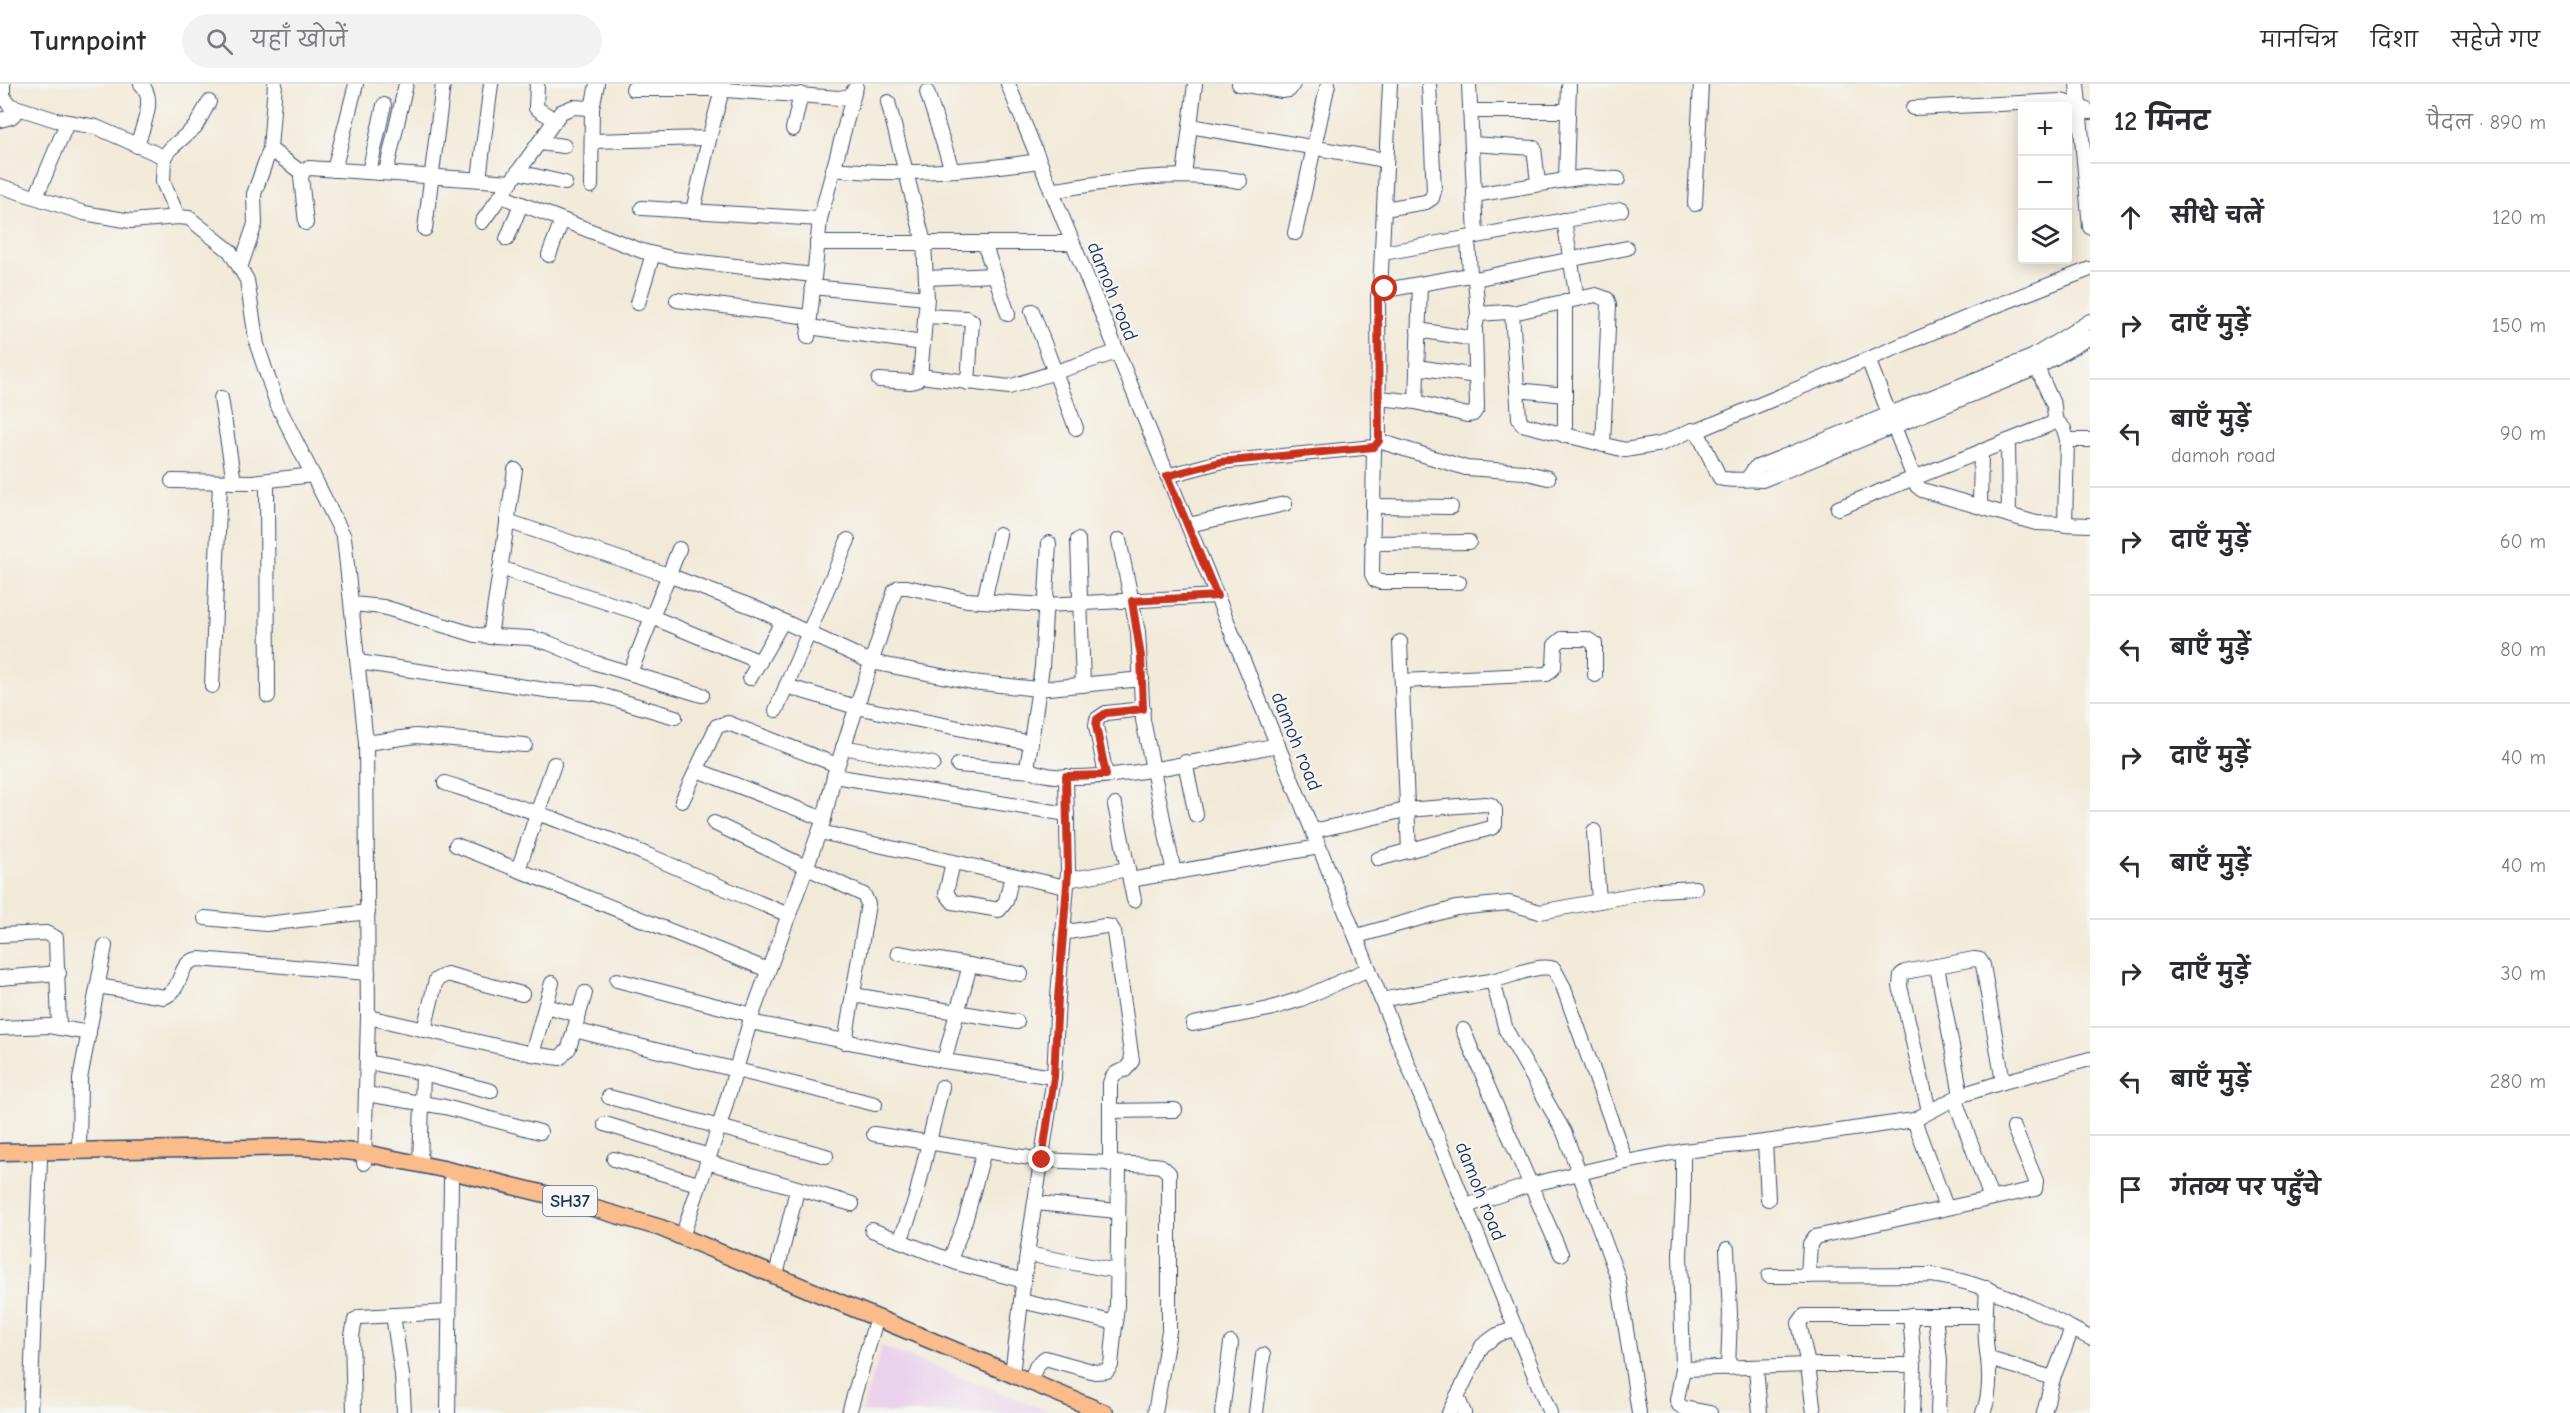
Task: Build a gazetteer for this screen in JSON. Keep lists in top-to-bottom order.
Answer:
{
  "streets": {
    "main road": ["SH37"],
    "street": ["damoh road"]
  },
  "page": {
    "header": "Turnpoint",
    "search": "यहाँ खोजें",
    "nav": ["मानचित्र", "दिशा", "सहेजे गए"],
    "heading": ["12 मिनट", "पैदल · 890 m"],
    "map_buttons": ["+", "−"],
    "list": [
      ["सीधे चलें", "120 m"],
      ["दाएँ मुड़ें", "150 m"],
      ["बाएँ मुड़ें", "damoh road", "90 m"],
      ["दाएँ मुड़ें", "60 m"],
      ["बाएँ मुड़ें", "80 m"],
      ["दाएँ मुड़ें", "40 m"],
      ["बाएँ मुड़ें", "40 m"],
      ["दाएँ मुड़ें", "30 m"],
      ["बाएँ मुड़ें", "280 m"],
      "गंतव्य पर पहुँचे"
    ]
  }
}
